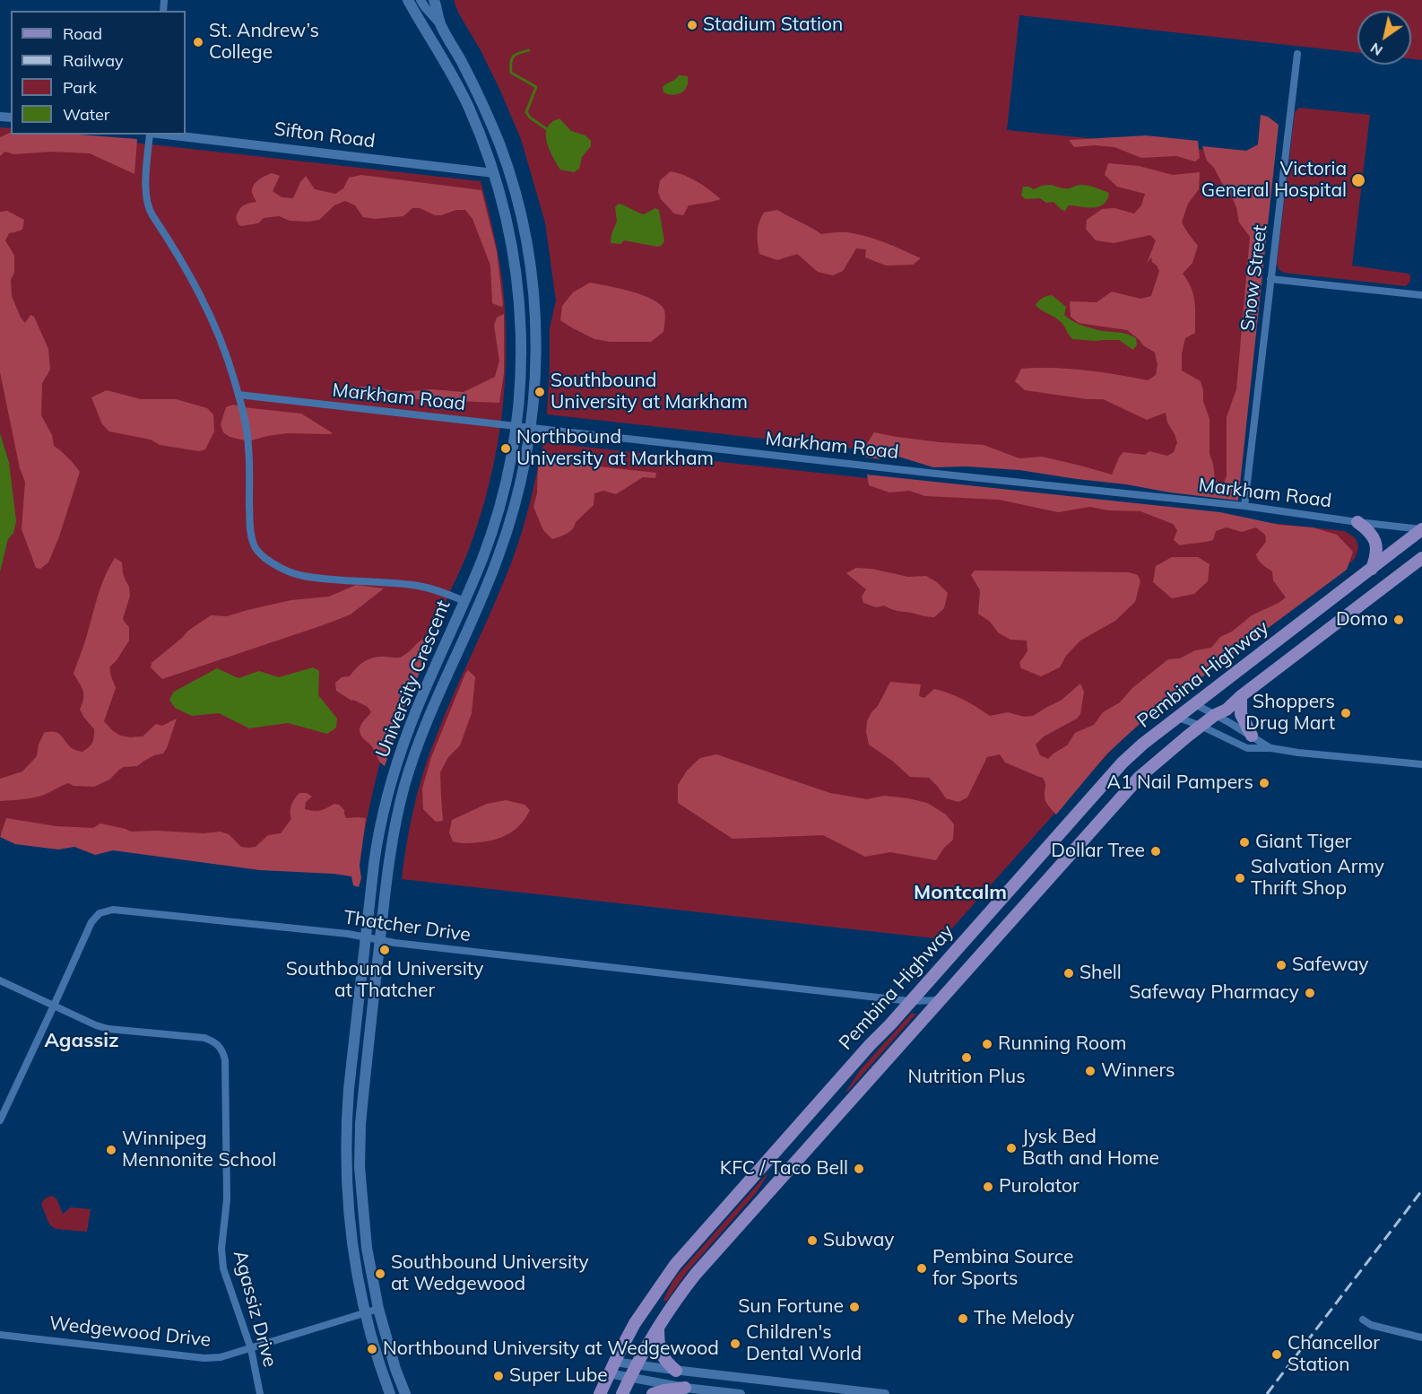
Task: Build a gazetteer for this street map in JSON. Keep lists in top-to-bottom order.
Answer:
{
  "streets": {
    "main road": ["Pembina Highway", "University Crescent"],
    "street": [
      "Sifton Road",
      "Snow Street",
      "Markham Road",
      "Thatcher Drive",
      "Agassiz Drive",
      "Wedgewood Drive"
    ]
  },
  "crossings": [
    ["Sifton Road", "University Crescent"],
    ["Snow Street", "Markham Road"],
    ["Markham Road", "Pembina Highway"],
    ["Markham Road", "University Crescent"],
    ["Pembina Highway", "Thatcher Drive"],
    ["University Crescent", "Thatcher Drive"],
    ["University Crescent", "Wedgewood Drive"],
    ["Thatcher Drive", "Agassiz Drive"],
    ["Agassiz Drive", "Wedgewood Drive"]
  ],
  "districts": ["Montcalm", "Agassiz"],
  "places": [
    "Stadium Station",
    "St. Andrew’s College",
    "Victoria General Hospital",
    "Southbound University at Markham",
    "Northbound University at Markham",
    "Domo",
    "Shoppers Drug Mart",
    "A1 Nail Pampers",
    "Giant Tiger",
    "Dollar Tree",
    "Salvation Army Thrift Shop",
    "Southbound University at Thatcher",
    "Safeway",
    "Shell",
    "Safeway Pharmacy",
    "Running Room",
    "Nutrition Plus",
    "Winners",
    "Jysk Bed Bath and Home",
    "Winnipeg Mennonite School",
    "KFC / Taco Bell",
    "Purolator",
    "Subway",
    "Pembina Source for Sports",
    "Southbound University at Wedgewood",
    "Sun Fortune",
    "The Melody",
    "Children's Dental World",
    "Northbound University at Wedgewood",
    "Chancellor Station",
    "Super Lube"
  ],
  "legend": [
    "Road",
    "Railway",
    "Park",
    "Water"
  ],
  "north": "bottom left"
}
